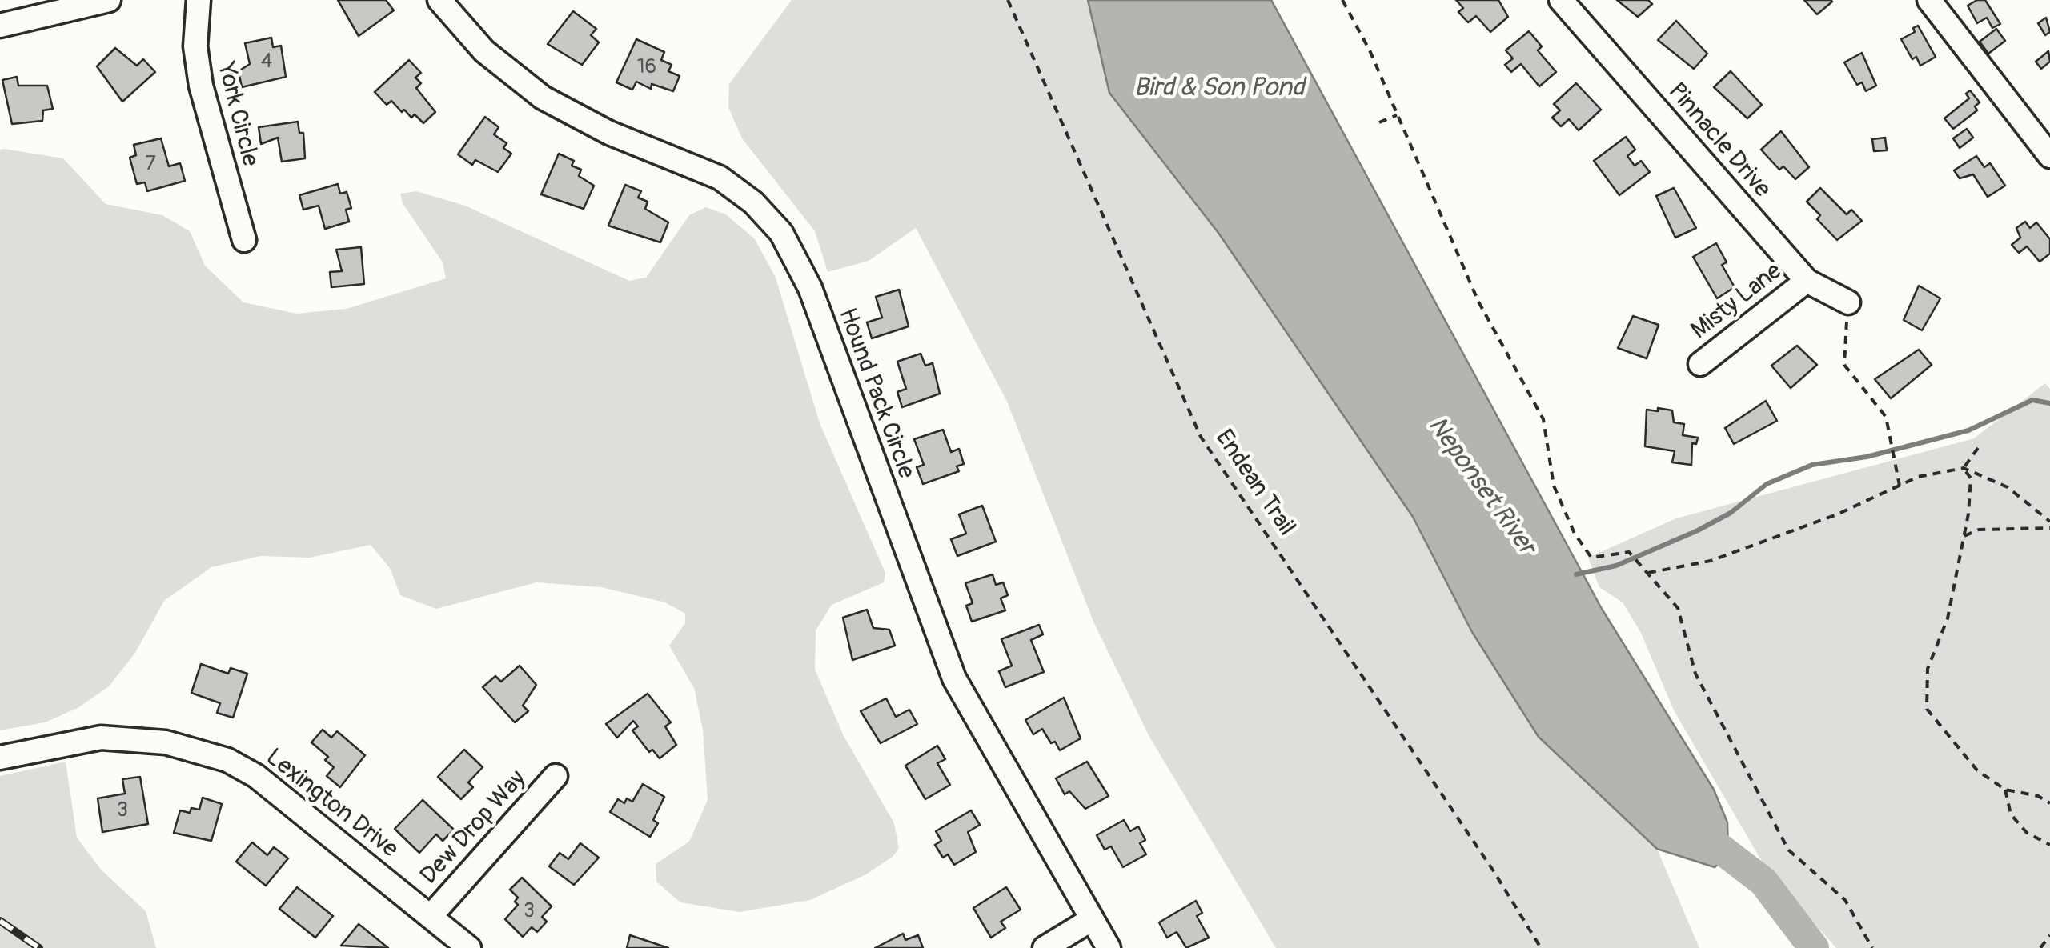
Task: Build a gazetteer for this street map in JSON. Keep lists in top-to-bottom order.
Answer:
{
  "streets": {
    "street": [
      "York Circle",
      "Pinnacle Drive",
      "Misty Lane",
      "Hound Pack Circle",
      "Lexington Drive",
      "Dew Drop Way"
    ],
    "path": ["Endean Trail"]
  },
  "crossings": [
    ["Pinnacle Drive", "Misty Lane"],
    ["Lexington Drive", "Dew Drop Way"]
  ],
  "water": ["Bird & Son Pond", "Neponset River"],
  "house_numbers": [
    "4",
    "16",
    "7",
    "3",
    "3"
  ]
}
